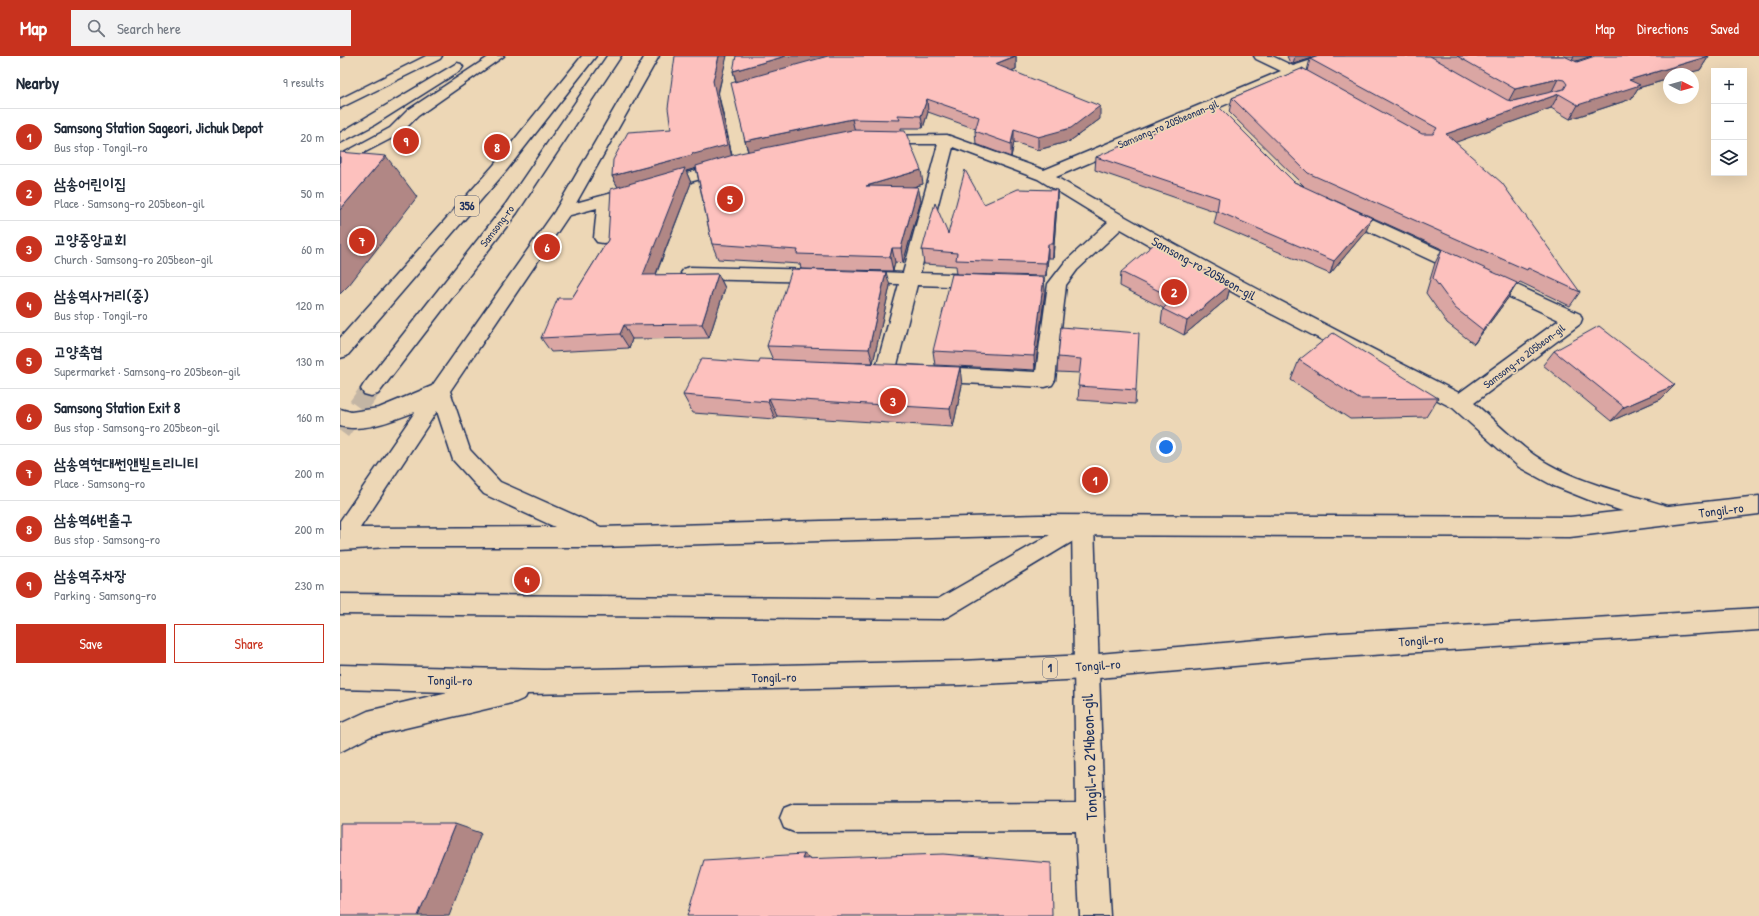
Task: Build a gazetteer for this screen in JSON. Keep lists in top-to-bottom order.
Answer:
{
  "streets": {
    "main road": [
      "Samsong-ro 205beonan-gil",
      "356",
      "Samsong-ro",
      "Samsong-ro 205beon-gil",
      "Tongil-ro",
      "1",
      "Tongil-ro 214beon-gil"
    ]
  },
  "crossings": [
    ["Samsong-ro 205beonan-gil", "Samsong-ro 205beon-gil"],
    ["Samsong-ro 205beon-gil", "Tongil-ro"],
    ["Tongil-ro", "Tongil-ro 214beon-gil"]
  ],
  "north": "right",
  "page": {
    "header": "Map",
    "search": "Search here",
    "nav": ["Map", "Directions", "Saved"],
    "heading": ["Nearby", "9 results"],
    "map_buttons": ["+", "−"],
    "list": [
      {
        "mark": "1",
        "name": "Samsong Station Sageori, Jichuk Depot",
        "note": "Bus stop · Tongil-ro",
        "value": "20 m"
      },
      {
        "mark": "2",
        "name": "삼송어린이집",
        "note": "Place · Samsong-ro 205beon-gil",
        "value": "50 m"
      },
      {
        "mark": "3",
        "name": "고양중앙교회",
        "note": "Church · Samsong-ro 205beon-gil",
        "value": "60 m"
      },
      {
        "mark": "4",
        "name": "삼송역사거리(중)",
        "note": "Bus stop · Tongil-ro",
        "value": "120 m"
      },
      {
        "mark": "5",
        "name": "고양축협",
        "note": "Supermarket · Samsong-ro 205beon-gil",
        "value": "130 m"
      },
      {
        "mark": "6",
        "name": "Samsong Station Exit 8",
        "note": "Bus stop · Samsong-ro 205beon-gil",
        "value": "160 m"
      },
      {
        "mark": "7",
        "name": "삼송역현대썬앤빌트리니티",
        "note": "Place · Samsong-ro",
        "value": "200 m"
      },
      {
        "mark": "8",
        "name": "삼송역6번출구",
        "note": "Bus stop · Samsong-ro",
        "value": "200 m"
      },
      {
        "mark": "9",
        "name": "삼송역주차장",
        "note": "Parking · Samsong-ro",
        "value": "230 m"
      }
    ],
    "pins": [
      "9",
      "8",
      "5",
      "7",
      "6",
      "2",
      "3",
      "1",
      "4"
    ],
    "buttons": ["Save", "Share"]
  }
}
